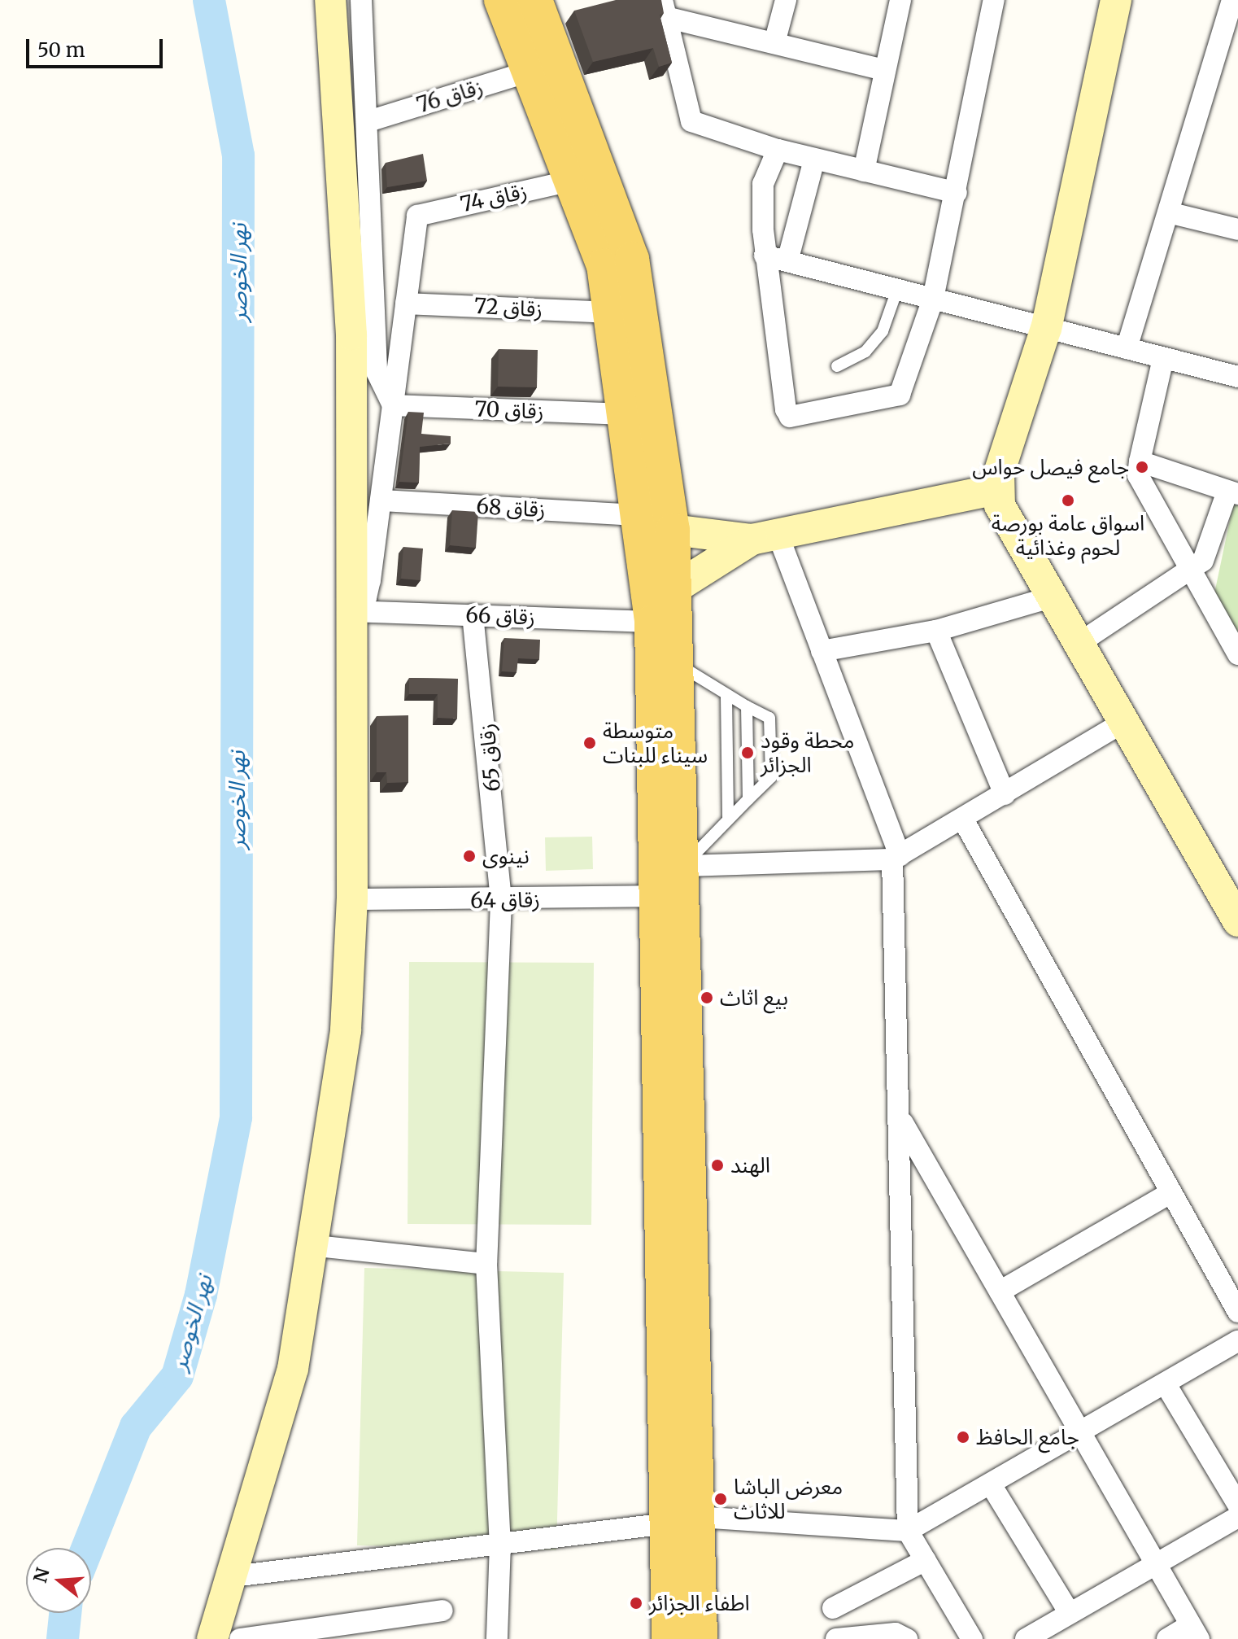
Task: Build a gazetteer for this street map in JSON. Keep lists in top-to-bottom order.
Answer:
{
  "streets": {
    "street": [
      "زقاق 76",
      "زقاق 74",
      "زقاق 72",
      "زقاق 70",
      "زقاق 68",
      "زقاق 66",
      "زقاق 65",
      "زقاق 64"
    ]
  },
  "crossings": [
    ["زقاق 74", "زقاق 72"],
    ["زقاق 66", "زقاق 65"],
    ["زقاق 65", "زقاق 64"]
  ],
  "water": ["نهر الخوصر"],
  "places": [
    "جامع فيصل حواس",
    "اسواق عامة بورصة لحوم وغذائية",
    "متوسطة سيناء للبنات",
    "محطة وقود الجزائر",
    "نينوى",
    "بيع اثاث",
    "الهند",
    "جامع الحافظ",
    "معرض الباشا للاثاث",
    "اطفاء الجزائر"
  ],
  "scale_bar": "50 m",
  "north": "left"
}
